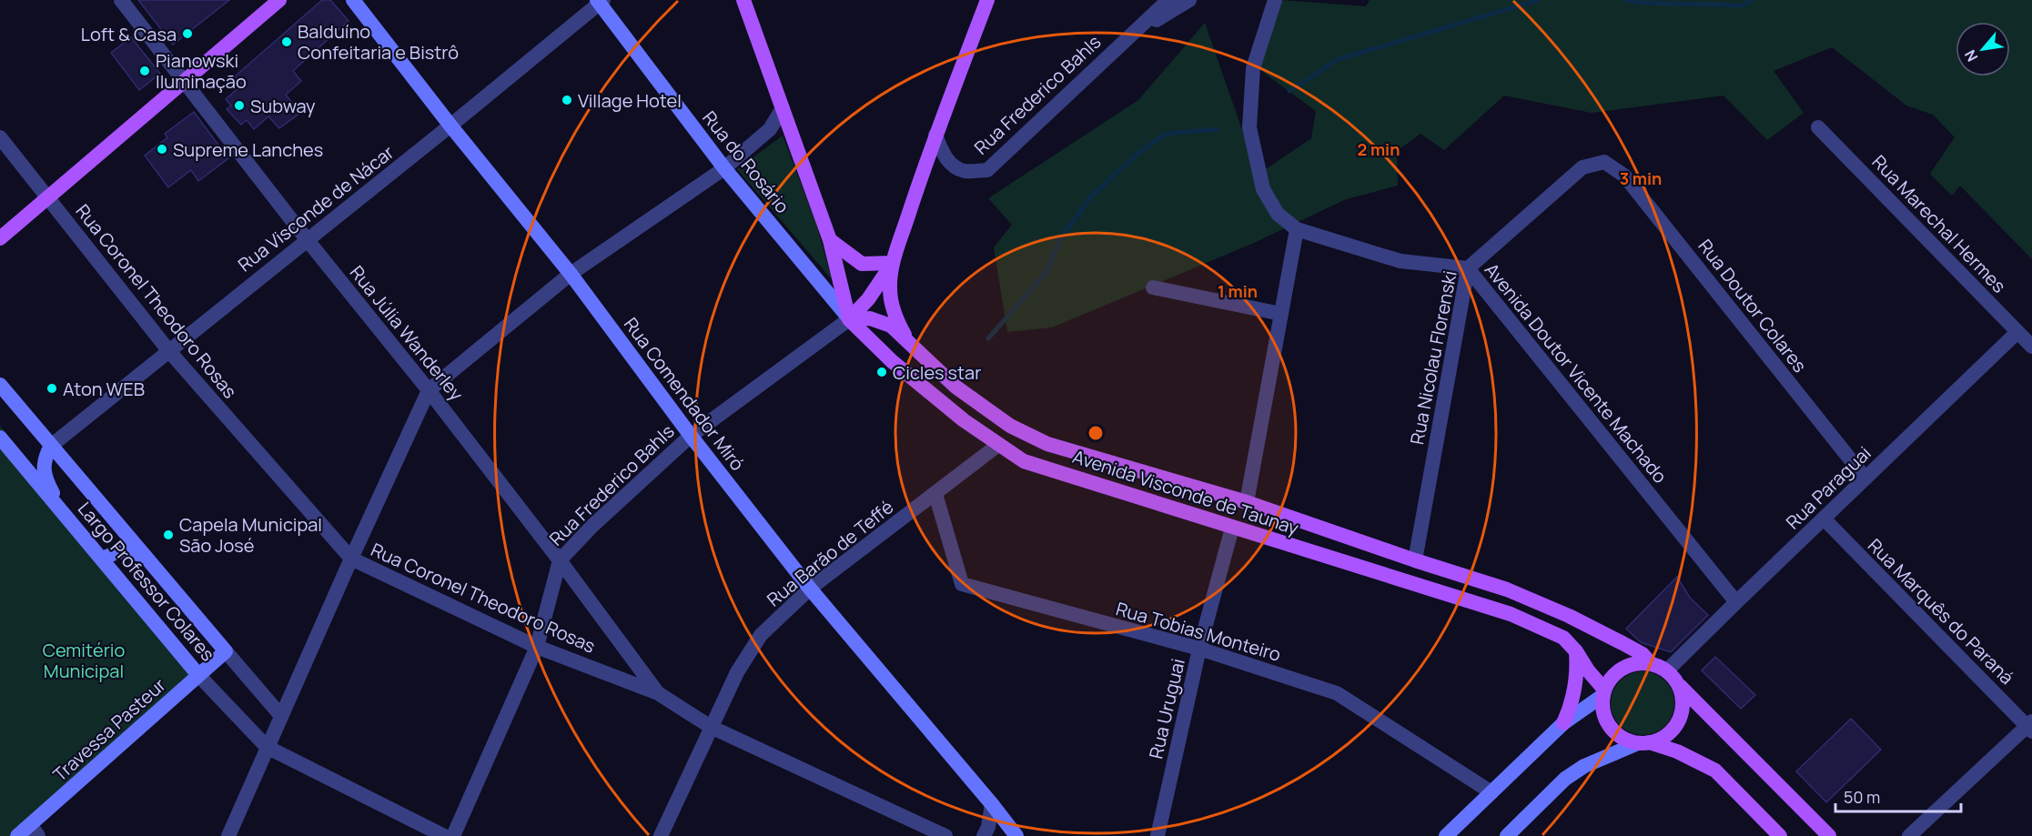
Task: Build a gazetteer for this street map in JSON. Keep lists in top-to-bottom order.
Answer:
{
  "streets": {
    "main road": [
      "Rua do Rosário",
      "Rua Comendador Miró",
      "Avenida Visconde de Taunay",
      "Largo Professor Colares",
      "Travessa Pasteur"
    ],
    "street": [
      "Rua Frederico Bahls",
      "Rua Visconde de Nácar",
      "Rua Marechal Hermes",
      "Rua Coronel Theodoro Rosas",
      "Rua Doutor Colares",
      "Rua Júlia Wanderley",
      "Rua Nicolau Florenski",
      "Avenida Doutor Vicente Machado",
      "Rua Paraguai",
      "Rua Barão de Teffé",
      "Rua Marquês do Paraná",
      "Rua Tobias Monteiro",
      "Rua Uruguai"
    ]
  },
  "crossings": [
    ["Rua Frederico Bahls", "Rua do Rosário"],
    ["Rua Frederico Bahls", "Rua Coronel Theodoro Rosas"],
    ["Rua Frederico Bahls", "Rua Júlia Wanderley"],
    ["Rua Frederico Bahls", "Rua Comendador Miró"],
    ["Rua Frederico Bahls", "Avenida Visconde de Taunay"],
    ["Rua do Rosário", "Rua Visconde de Nácar"],
    ["Rua do Rosário", "Avenida Visconde de Taunay"],
    ["Rua Visconde de Nácar", "Rua Coronel Theodoro Rosas"],
    ["Rua Visconde de Nácar", "Rua Júlia Wanderley"],
    ["Rua Visconde de Nácar", "Rua Comendador Miró"],
    ["Rua Visconde de Nácar", "Largo Professor Colares"],
    ["Rua Marechal Hermes", "Rua Paraguai"],
    ["Rua Coronel Theodoro Rosas", "Rua Júlia Wanderley"],
    ["Rua Coronel Theodoro Rosas", "Rua Barão de Teffé"],
    ["Rua Doutor Colares", "Rua Nicolau Florenski"],
    ["Rua Doutor Colares", "Rua Paraguai"],
    ["Rua Nicolau Florenski", "Avenida Doutor Vicente Machado"],
    ["Rua Nicolau Florenski", "Avenida Visconde de Taunay"],
    ["Avenida Doutor Vicente Machado", "Rua Paraguai"],
    ["Rua Comendador Miró", "Rua Barão de Teffé"],
    ["Rua Paraguai", "Avenida Visconde de Taunay"],
    ["Rua Paraguai", "Rua Marquês do Paraná"],
    ["Avenida Visconde de Taunay", "Rua Barão de Teffé"],
    ["Avenida Visconde de Taunay", "Rua Uruguai"],
    ["Rua Barão de Teffé", "Rua Tobias Monteiro"],
    ["Largo Professor Colares", "Travessa Pasteur"],
    ["Rua Tobias Monteiro", "Rua Uruguai"]
  ],
  "parks": ["Cemitério Municipal"],
  "places": [
    "Loft & Casa",
    "Balduíno Confeitaria e Bistrô",
    "Pianowski Iluminação",
    "Village Hotel",
    "Subway",
    "Supreme Lanches",
    "Cicles star",
    "Aton WEB",
    "Capela Municipal São José"
  ],
  "scale_bar": "50 m",
  "north": "bottom left",
  "rings": ["2 min", "3 min", "1 min"]
}
